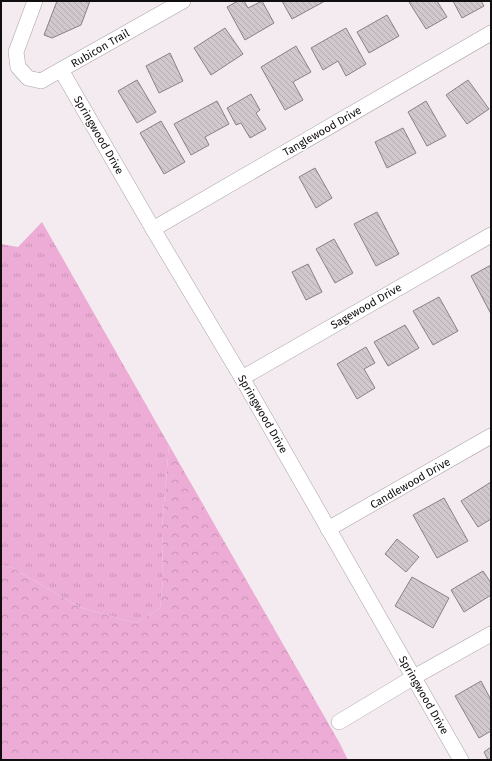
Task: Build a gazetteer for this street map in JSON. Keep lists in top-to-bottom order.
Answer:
{
  "streets": {
    "street": [
      "Rubicon Trail",
      "Tanglewood Drive",
      "Springwood Drive",
      "Sagewood Drive",
      "Candlewood Drive"
    ]
  },
  "crossings": [
    ["Rubicon Trail", "Springwood Drive"],
    ["Tanglewood Drive", "Springwood Drive"],
    ["Springwood Drive", "Sagewood Drive"],
    ["Springwood Drive", "Candlewood Drive"]
  ]
}
